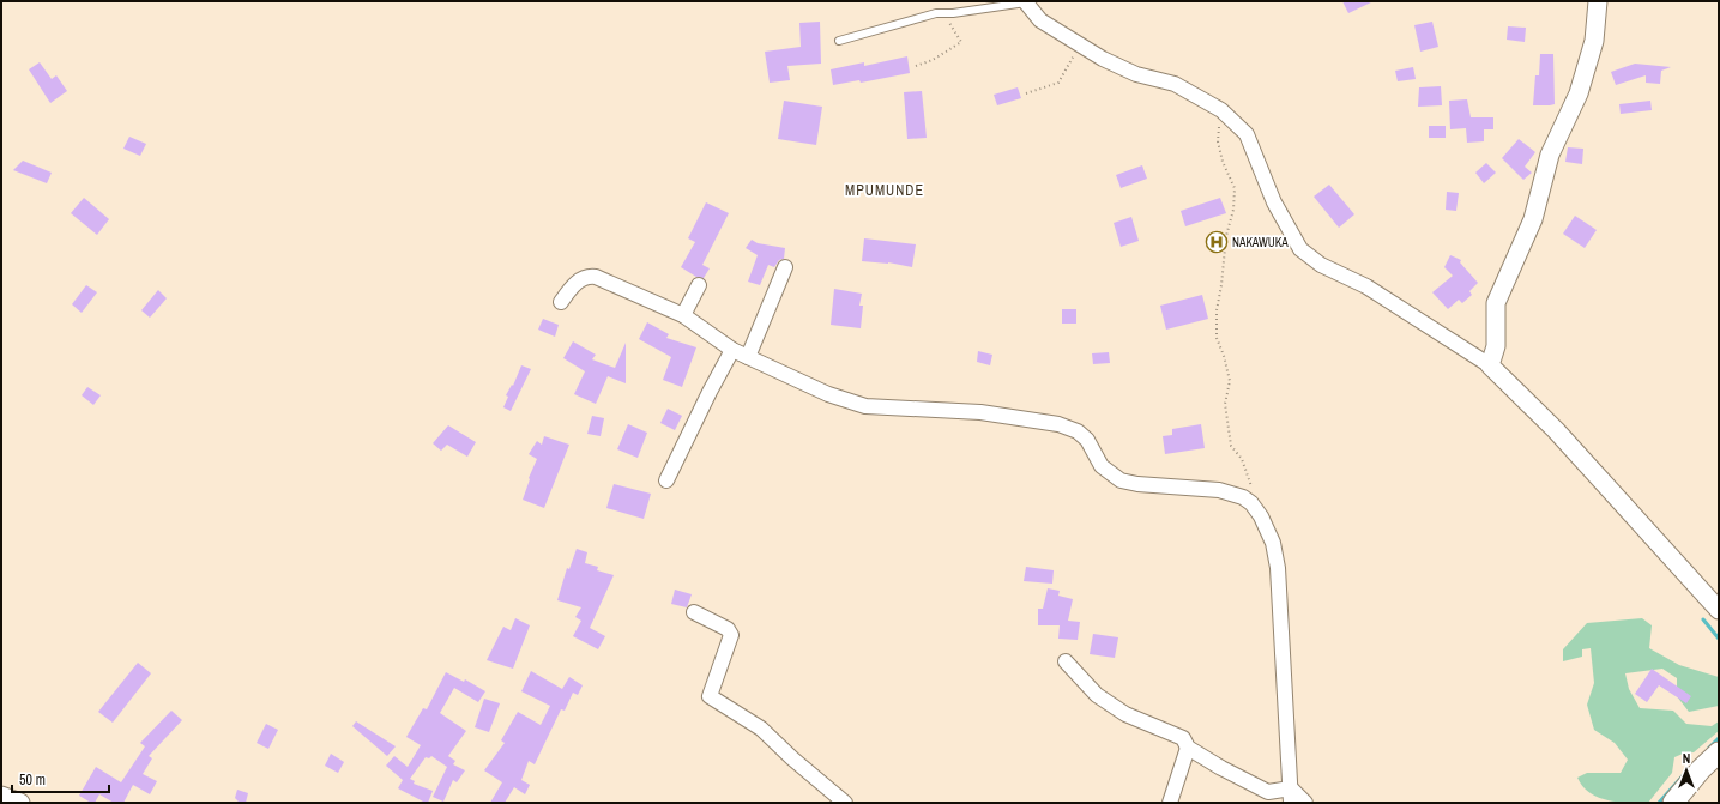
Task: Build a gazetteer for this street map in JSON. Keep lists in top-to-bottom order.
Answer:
{
  "districts": ["MPUMUNDE"],
  "places": {
    "hospital": ["NAKAWUKA"]
  },
  "scale_bar": "50 m",
  "north": "top"
}
